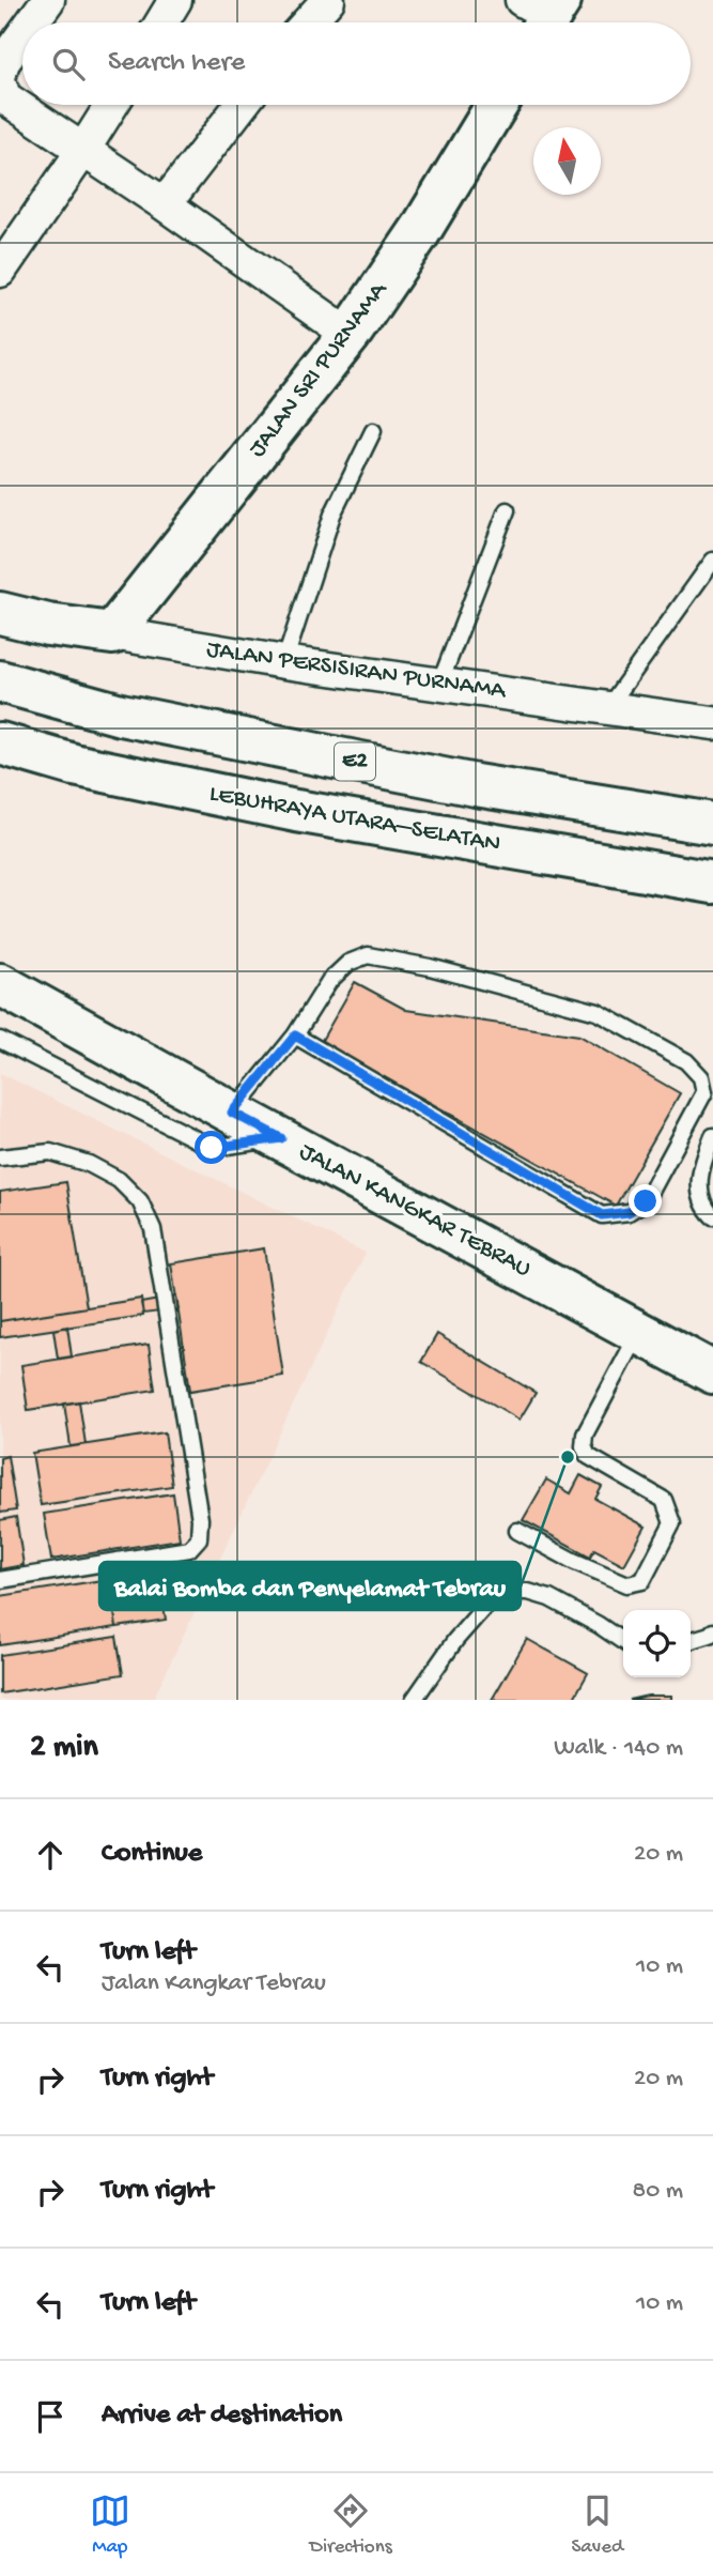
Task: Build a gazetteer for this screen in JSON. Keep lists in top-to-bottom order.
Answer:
{
  "streets": {
    "main road": [
      "JALAN SRI PURNAMA",
      "JALAN PERSISIRAN PURNAMA",
      "E2",
      "LEBUHRAYA UTARA–SELATAN",
      "JALAN KANGKAR TEBRAU"
    ]
  },
  "crossings": [
    ["JALAN SRI PURNAMA", "JALAN PERSISIRAN PURNAMA"]
  ],
  "places": ["Balai Bomba dan Penyelamat Tebrau"],
  "north": "top",
  "page": {
    "search": "Search here",
    "heading": ["2 min", "Walk · 140 m"],
    "list": [
      ["Continue", "20 m"],
      ["Turn left", "Jalan Kangkar Tebrau", "10 m"],
      ["Turn right", "20 m"],
      ["Turn right", "80 m"],
      ["Turn left", "10 m"],
      "Arrive at destination"
    ],
    "nav": ["Map", "Directions", "Saved"]
  }
}
